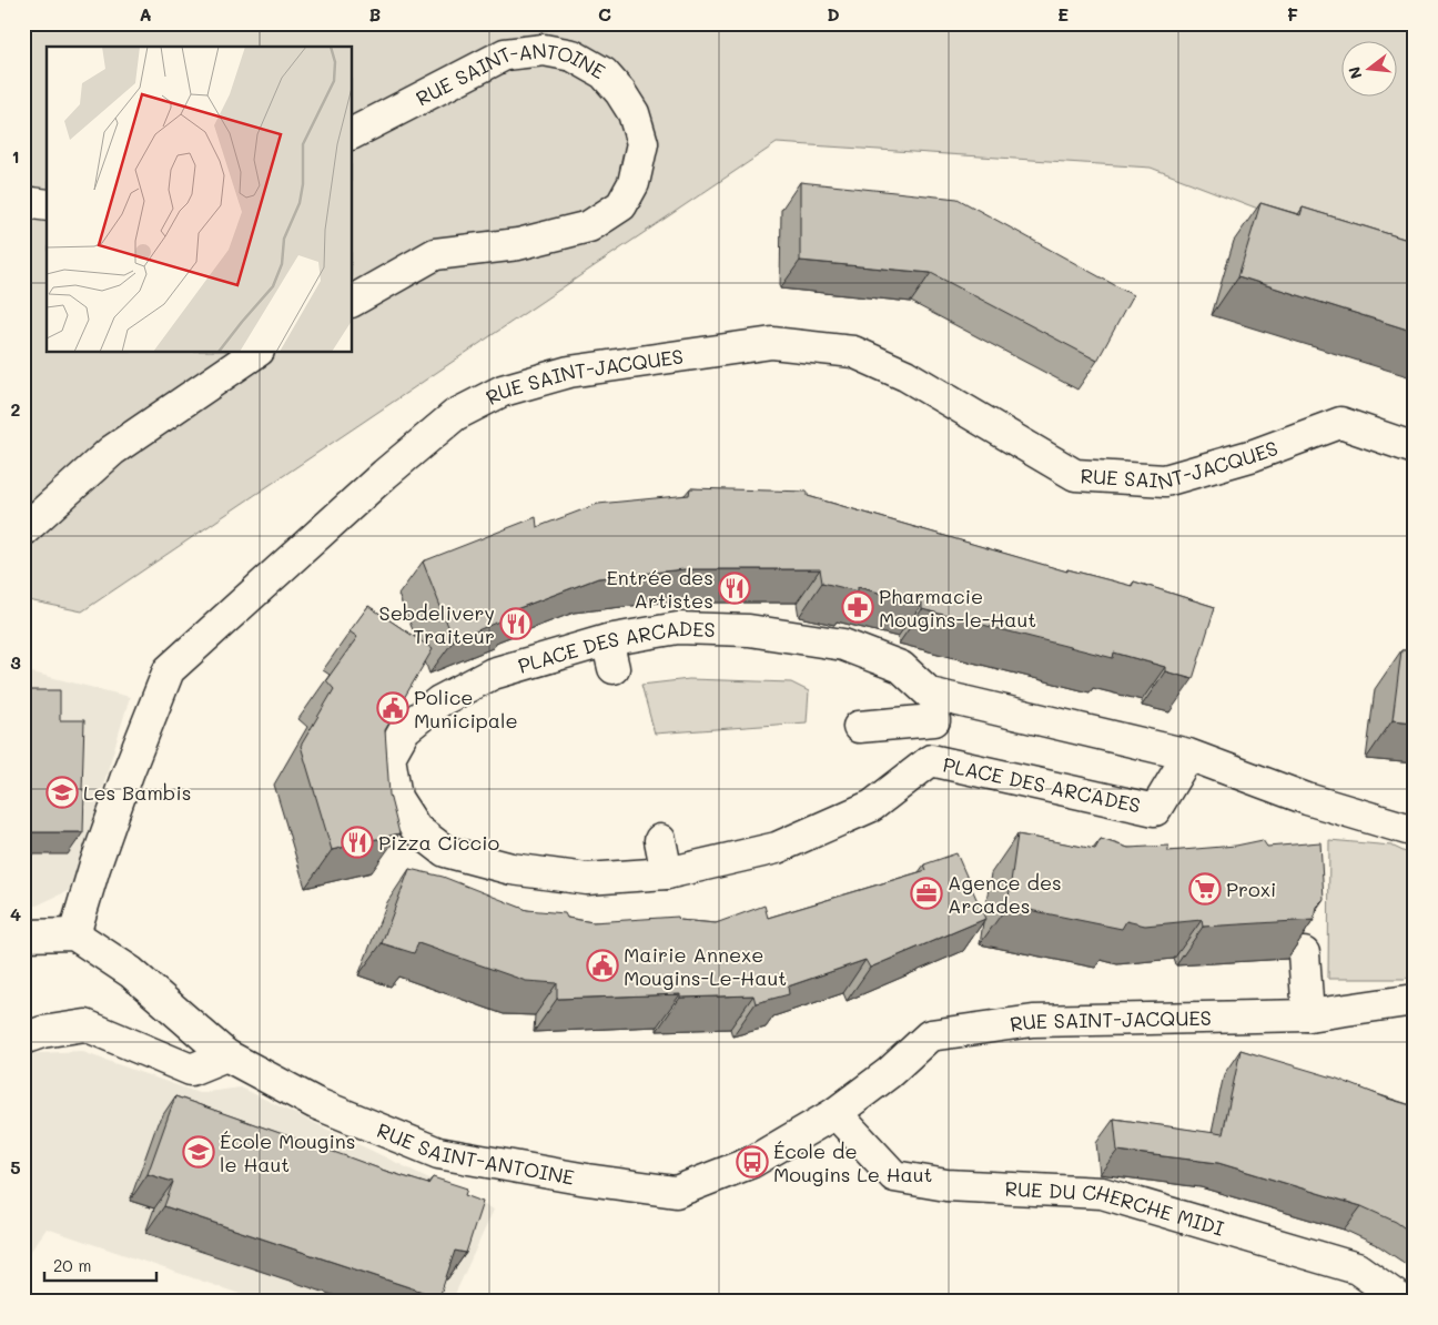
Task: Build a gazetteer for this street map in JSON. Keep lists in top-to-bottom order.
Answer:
{
  "streets": {
    "street": [
      "RUE SAINT-ANTOINE",
      "RUE SAINT-JACQUES",
      "PLACE DES ARCADES",
      "RUE DU CHERCHE MIDI"
    ]
  },
  "crossings": [
    ["RUE SAINT-ANTOINE", "RUE SAINT-JACQUES"],
    ["RUE SAINT-ANTOINE", "RUE DU CHERCHE MIDI"],
    ["RUE SAINT-JACQUES", "RUE DU CHERCHE MIDI"]
  ],
  "places": {
    "restaurant": ["Entrée des Artistes", "Sebdelivery Traiteur", "Pizza Ciccio"],
    "pharmacy": ["Pharmacie Mougins-le-Haut"],
    "public building": ["Police Municipale", "Mairie Annexe Mougins-Le-Haut"],
    "school or university": ["Les Bambis", "École Mougins le Haut"],
    "supermarket": ["Proxi"],
    "office": ["Agence des Arcades"],
    "bus stop": ["École de Mougins Le Haut"]
  },
  "scale_bar": "20 m",
  "north": "left",
  "grid": {
    "columns": [
      "A",
      "B",
      "C",
      "D",
      "E",
      "F"
    ],
    "rows": [
      "1",
      "2",
      "3",
      "4",
      "5"
    ]
  }
}
